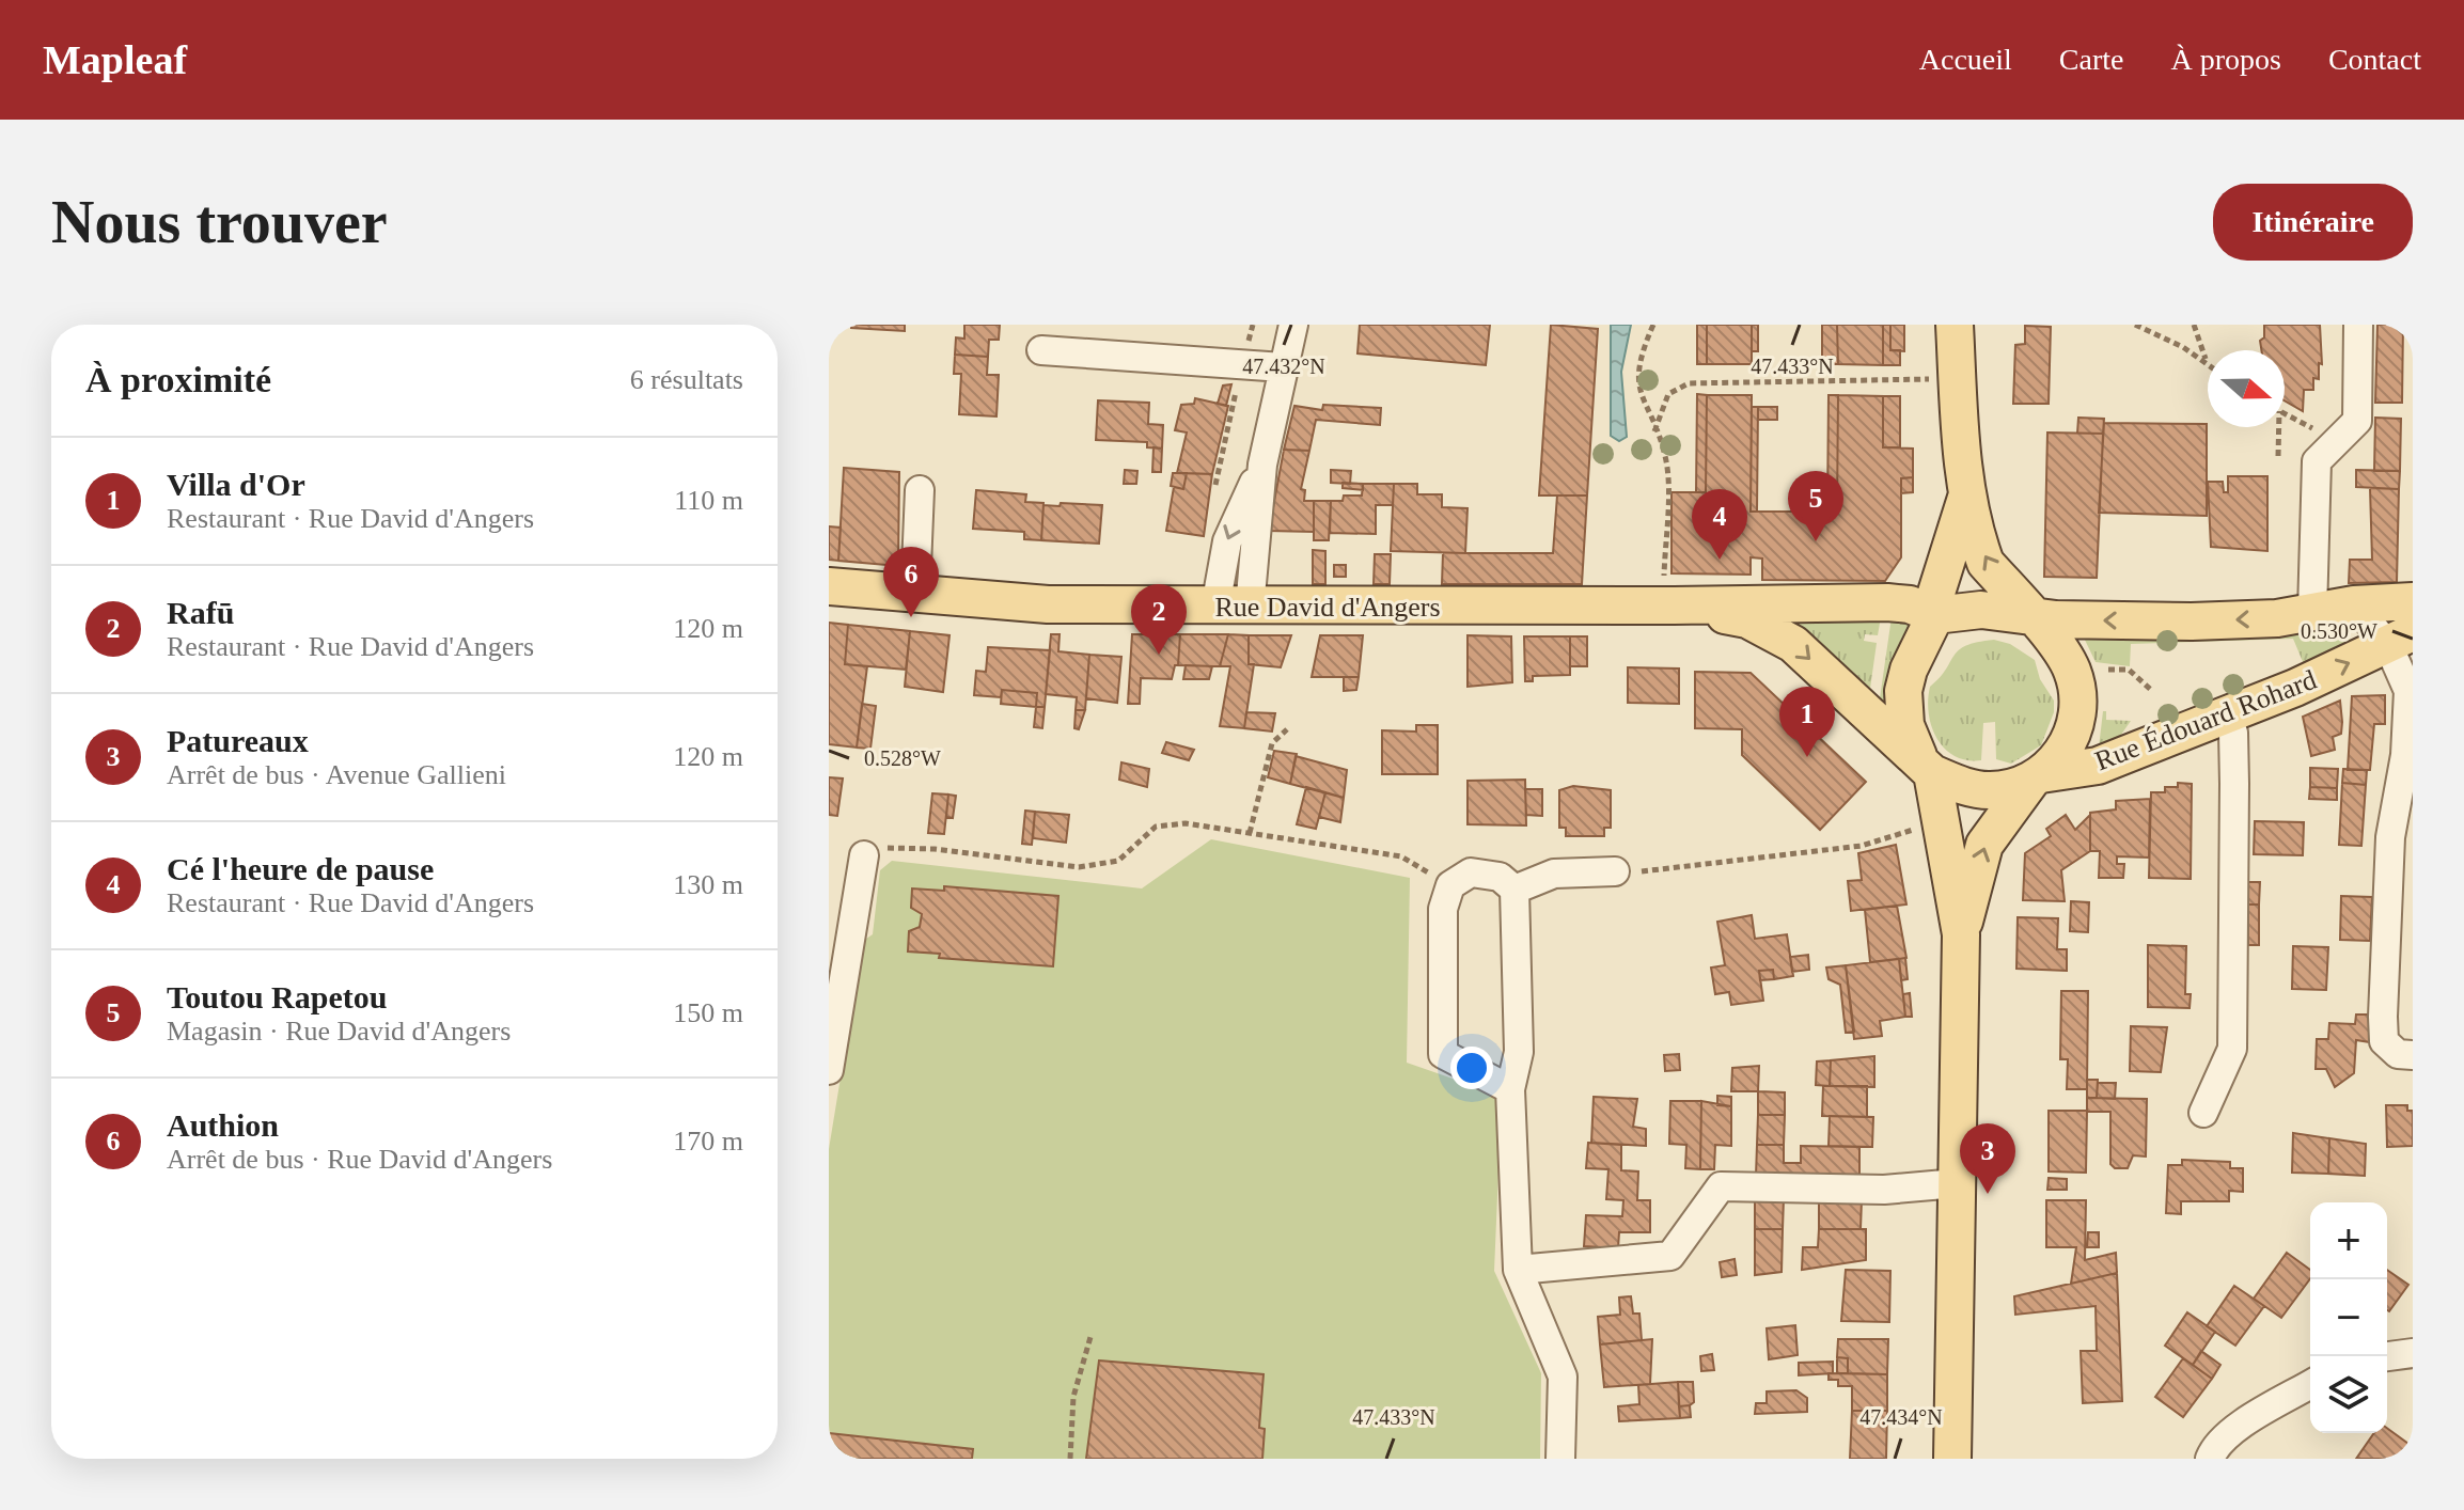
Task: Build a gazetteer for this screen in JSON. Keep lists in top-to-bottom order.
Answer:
{
  "streets": {
    "main road": ["Rue David d'Angers", "Rue Édouard Rohard"]
  },
  "crossings": [
    ["Rue David d'Angers", "Rue Édouard Rohard"]
  ],
  "north": "right",
  "page": {
    "header": "Mapleaf",
    "nav": [
      "Accueil",
      "Carte",
      "À propos",
      "Contact"
    ],
    "buttons": "Itinéraire",
    "title": "Nous trouver",
    "heading": ["À proximité", "6 résultats"],
    "list": [
      {
        "mark": "1",
        "name": "Villa d'Or",
        "note": "Restaurant · Rue David d'Angers",
        "value": "110 m"
      },
      {
        "mark": "2",
        "name": "Rafū",
        "note": "Restaurant · Rue David d'Angers",
        "value": "120 m"
      },
      {
        "mark": "3",
        "name": "Patureaux",
        "note": "Arrêt de bus · Avenue Gallieni",
        "value": "120 m"
      },
      {
        "mark": "4",
        "name": "Cé l'heure de pause",
        "note": "Restaurant · Rue David d'Angers",
        "value": "130 m"
      },
      {
        "mark": "5",
        "name": "Toutou Rapetou",
        "note": "Magasin · Rue David d'Angers",
        "value": "150 m"
      },
      {
        "mark": "6",
        "name": "Authion",
        "note": "Arrêt de bus · Rue David d'Angers",
        "value": "170 m"
      }
    ],
    "pins": [
      "5",
      "4",
      "6",
      "2",
      "1",
      "3"
    ],
    "map_buttons": ["+", "−"]
  },
  "coordinates": [
    "47.433°N",
    "47.432°N",
    "0.530°W",
    "0.528°W",
    "47.434°N"
  ]
}
